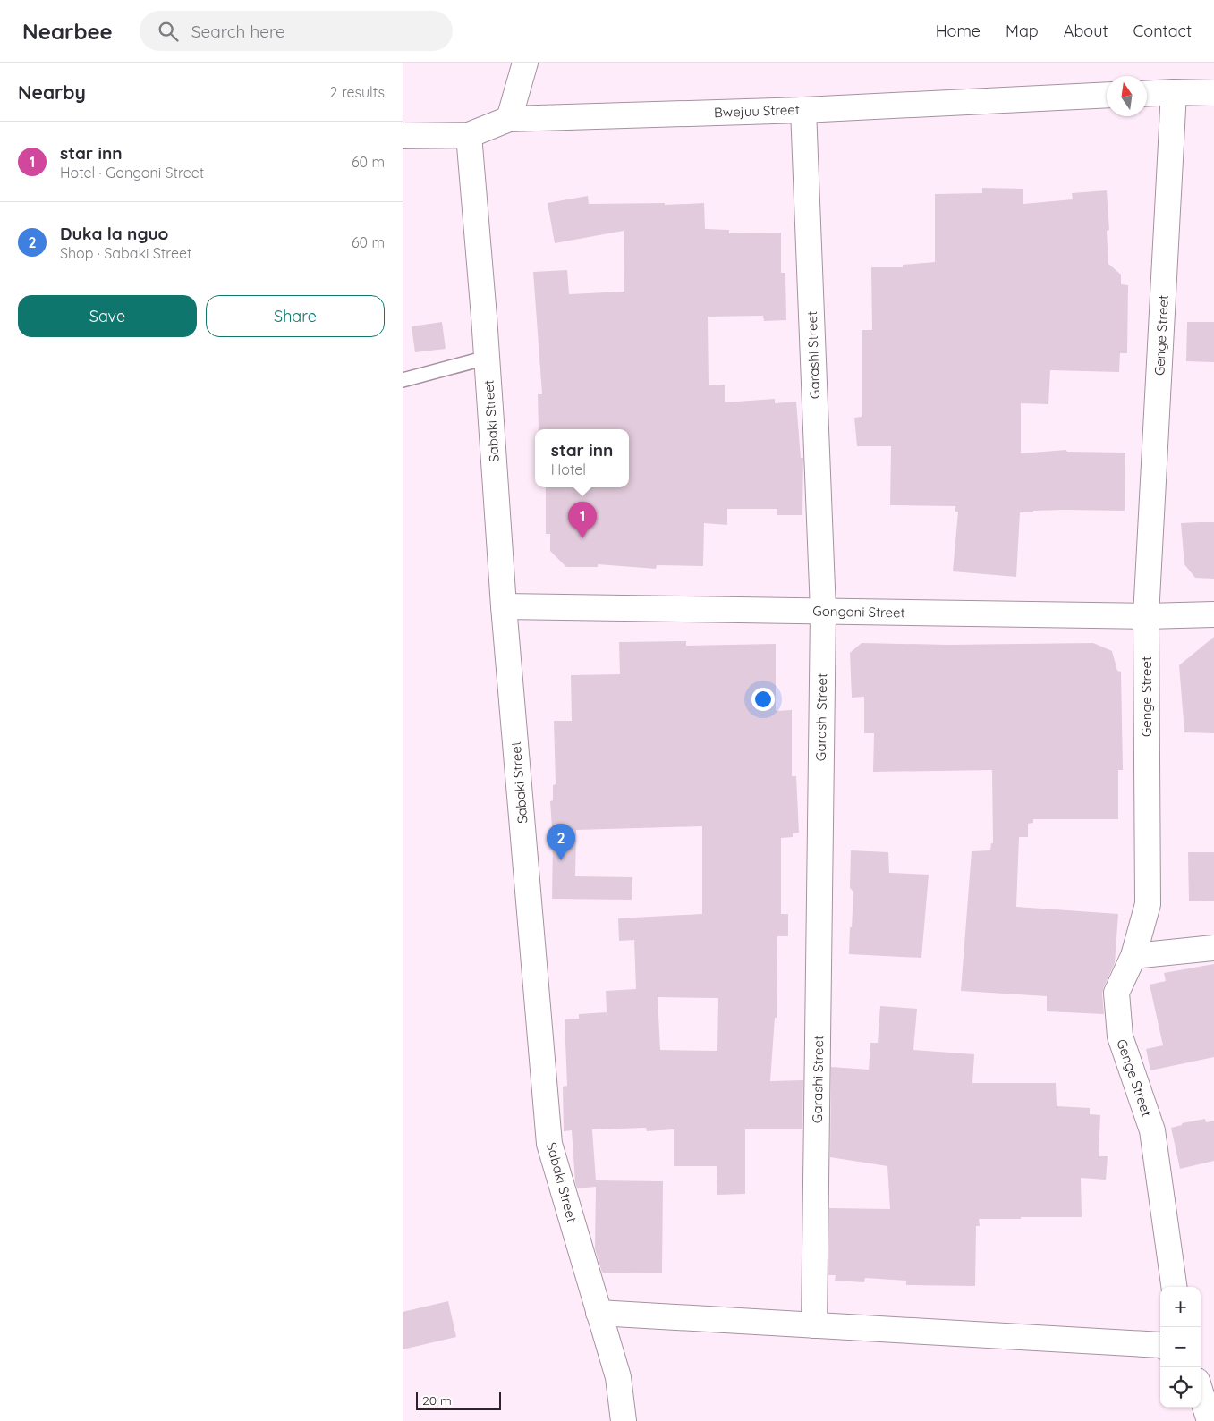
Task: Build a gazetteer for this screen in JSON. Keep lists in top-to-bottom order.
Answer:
{
  "streets": {
    "street": [
      "Bwejuu Street",
      "Genge Street",
      "Garashi Street",
      "Sabaki Street",
      "Gongoni Street"
    ]
  },
  "crossings": [
    ["Bwejuu Street", "Garashi Street"],
    ["Bwejuu Street", "Sabaki Street"],
    ["Genge Street", "Gongoni Street"],
    ["Garashi Street", "Gongoni Street"],
    ["Sabaki Street", "Gongoni Street"]
  ],
  "scale_bar": "20 m",
  "north": "top",
  "page": {
    "header": "Nearbee",
    "search": "Search here",
    "nav": [
      "Home",
      "Map",
      "About",
      "Contact"
    ],
    "heading": ["Nearby", "2 results"],
    "list": [
      {
        "mark": "1",
        "name": "star inn",
        "note": "Hotel · Gongoni Street",
        "value": "60 m"
      },
      {
        "mark": "2",
        "name": "Duka la nguo",
        "note": "Shop · Sabaki Street",
        "value": "60 m"
      }
    ],
    "buttons": ["Save", "Share"],
    "popup": ["star inn", "Hotel"],
    "pins": ["1", "2"],
    "map_buttons": ["+", "−"],
    "scale": "20 m"
  }
}
